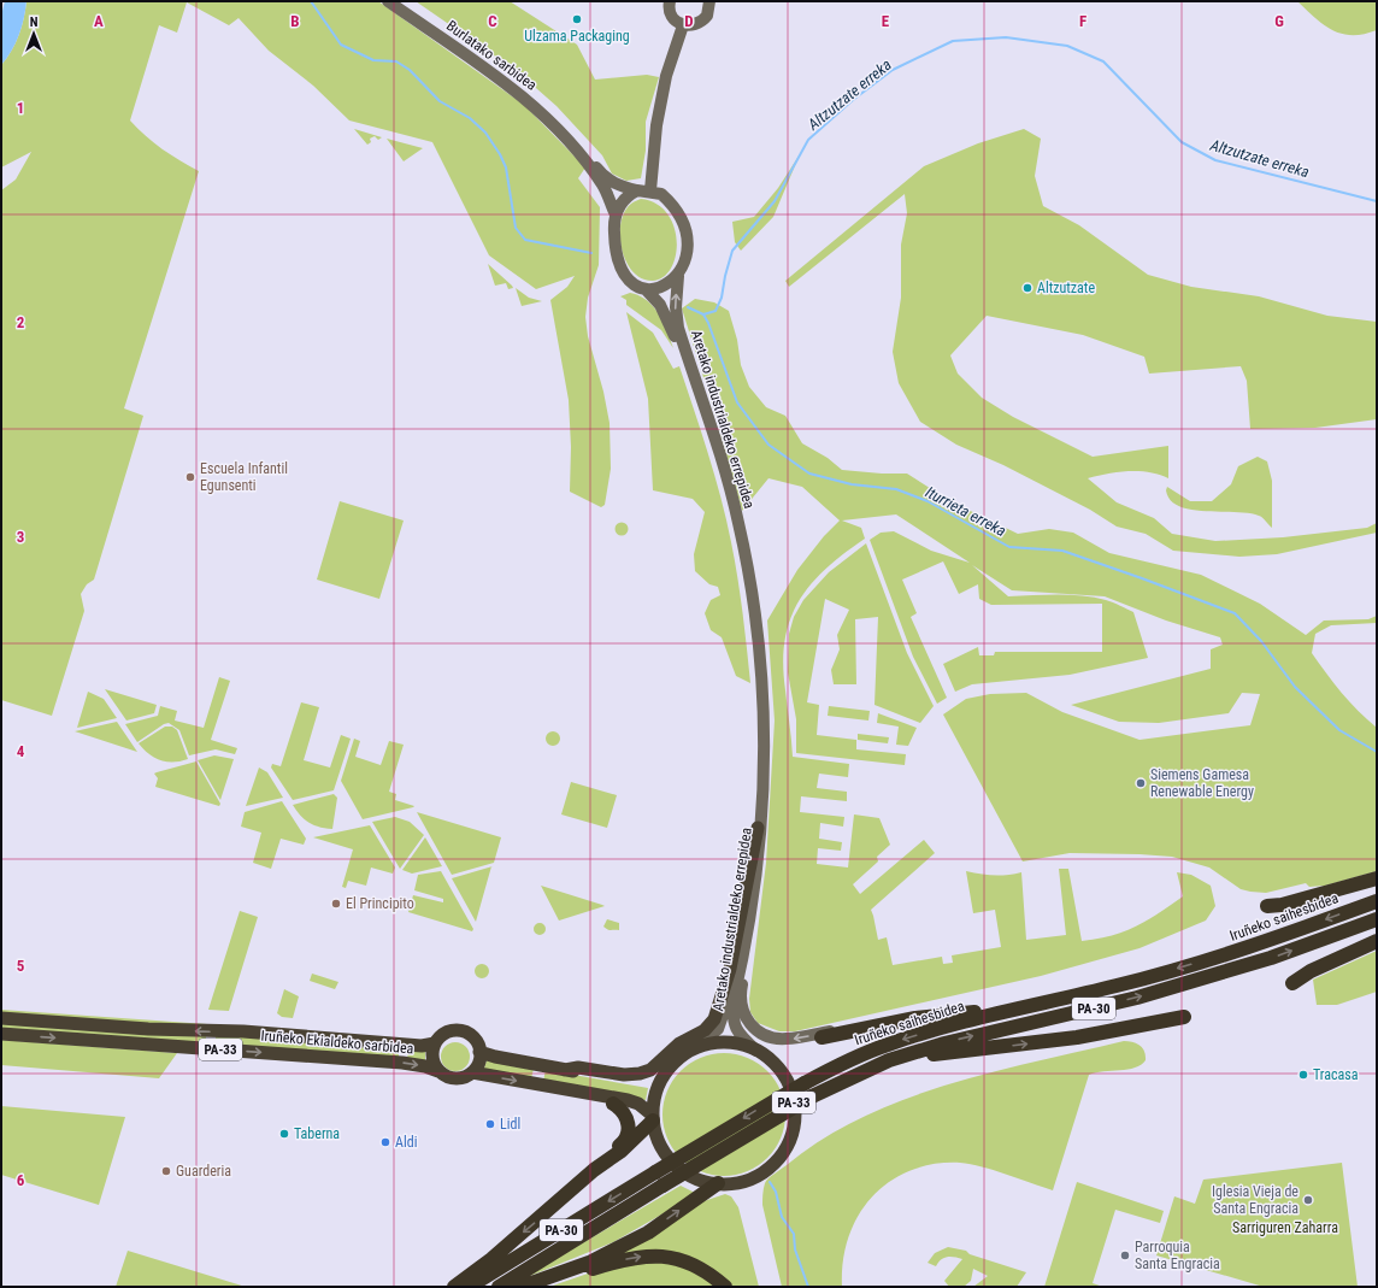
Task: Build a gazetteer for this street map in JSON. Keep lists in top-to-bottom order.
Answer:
{
  "streets": {
    "highway": [
      "Iruñeko saihesbidea",
      "PA-30",
      "Iruñeko Ekialdeko sarbidea",
      "PA-33"
    ],
    "main road": ["Burlatako sarbidea", "Aretako industrialdeko errepidea"]
  },
  "crossings": [
    ["Burlatako sarbidea", "Aretako industrialdeko errepidea"],
    ["Aretako industrialdeko errepidea", "PA-33"],
    ["Iruñeko Ekialdeko sarbidea", "PA-33"]
  ],
  "water": ["Altzutzate erreka", "Iturrieta erreka"],
  "parks": ["Sarriguren Zaharra"],
  "places": [
    "Ulzama Packaging",
    "Altzutzate",
    "Escuela Infantil Egunsenti",
    "Siemens Gamesa Renewable Energy",
    "El Principito",
    "Tracasa",
    "Lidl",
    "Taberna",
    "Aldi",
    "Guarderia",
    "Iglesia Vieja de Santa Engracia",
    "Parroquia Santa Engracia"
  ],
  "north": "top",
  "grid": {
    "columns": [
      "A",
      "B",
      "C",
      "D",
      "E",
      "F",
      "G"
    ],
    "rows": [
      "1",
      "2",
      "3",
      "4",
      "5",
      "6"
    ]
  }
}
